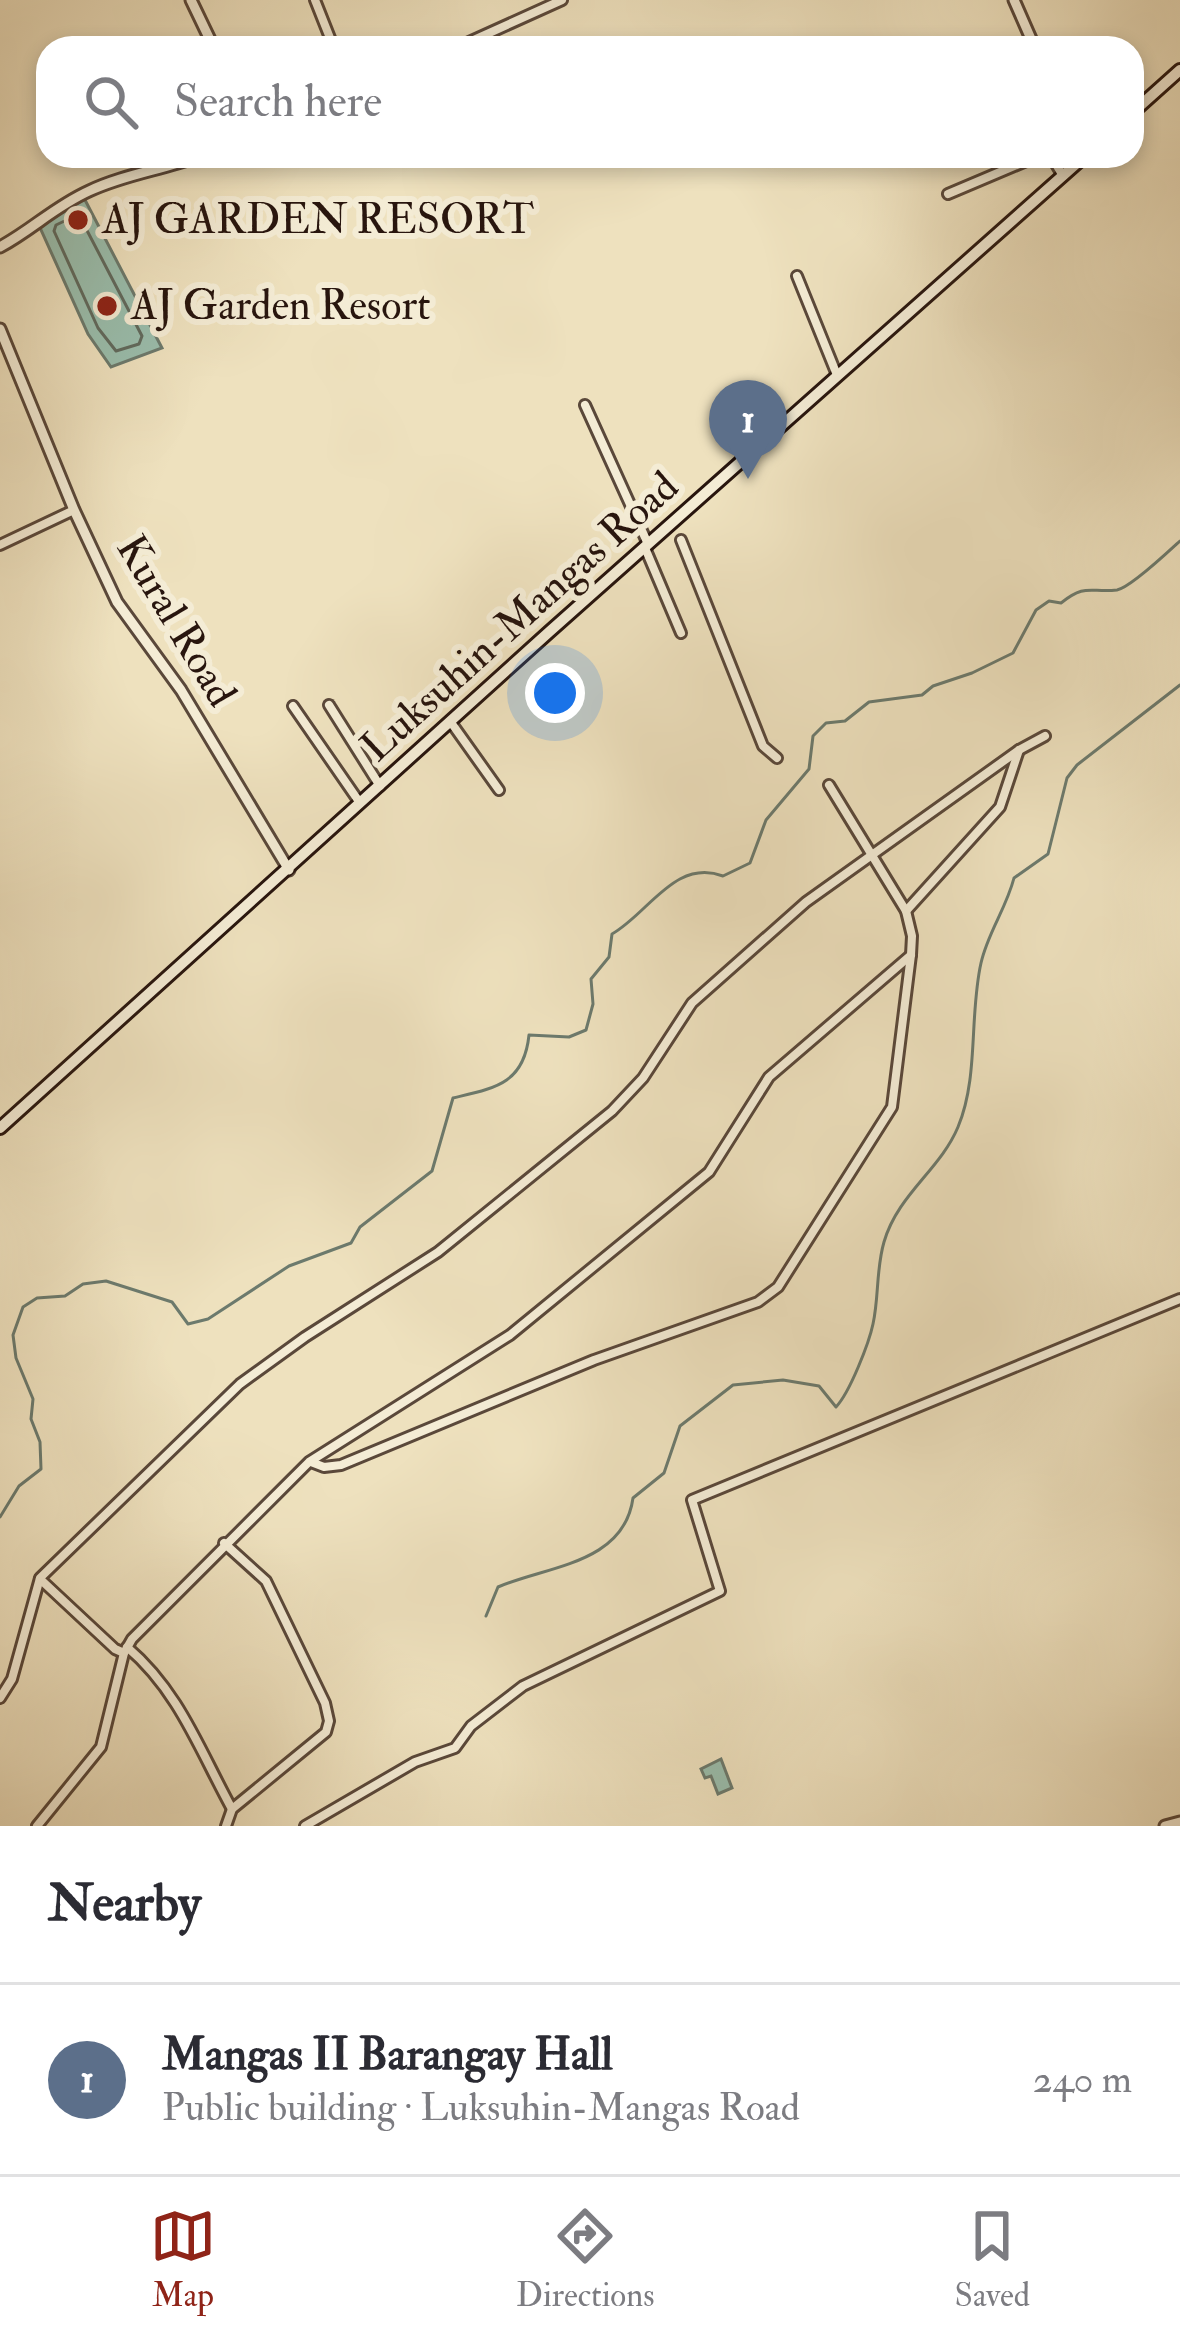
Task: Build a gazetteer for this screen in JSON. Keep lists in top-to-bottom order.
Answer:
{
  "streets": {
    "main road": ["Luksuhin-Mangas Road"],
    "street": ["Kural Road"]
  },
  "crossings": [
    ["Luksuhin-Mangas Road", "Kural Road"]
  ],
  "places": ["AJ GARDEN RESORT", "AJ Garden Resort"],
  "page": {
    "search": "Search here",
    "pins": "1",
    "heading": "Nearby",
    "list": [
      {
        "mark": "1",
        "name": "Mangas II Barangay Hall",
        "note": "Public building · Luksuhin-Mangas Road",
        "value": "240 m"
      }
    ],
    "nav": ["Map", "Directions", "Saved"]
  }
}
